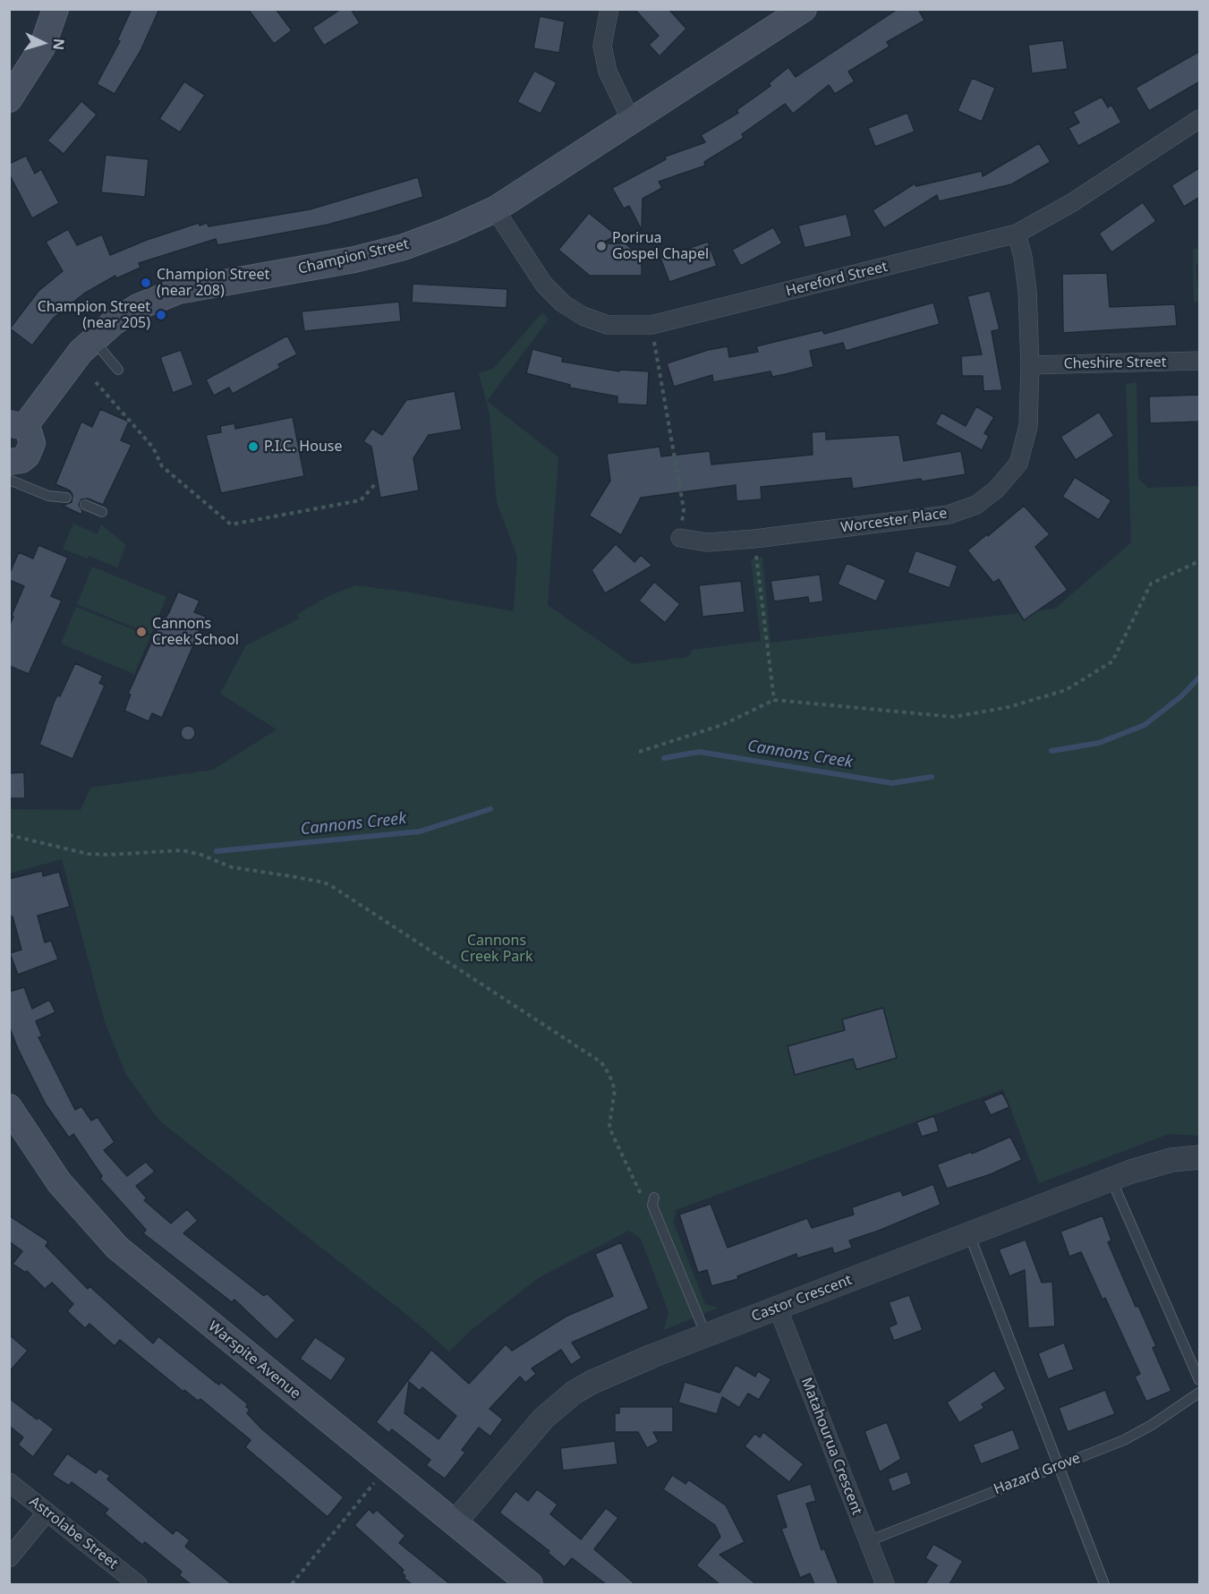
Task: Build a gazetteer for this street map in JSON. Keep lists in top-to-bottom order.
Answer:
{
  "streets": {
    "main road": ["Champion Street", "Warspite Avenue"],
    "street": [
      "Hereford Street",
      "Cheshire Street",
      "Worcester Place",
      "Castor Crescent",
      "Matahourua Crescent",
      "Astrolabe Street"
    ],
    "lane": ["Hazard Grove"]
  },
  "crossings": [
    ["Champion Street", "Hereford Street"],
    ["Hereford Street", "Worcester Place"],
    ["Cheshire Street", "Worcester Place"],
    ["Castor Crescent", "Warspite Avenue"],
    ["Castor Crescent", "Matahourua Crescent"],
    ["Matahourua Crescent", "Hazard Grove"]
  ],
  "water": ["Cannons Creek"],
  "parks": ["Cannons Creek Park"],
  "places": [
    "Porirua Gospel Chapel",
    "Champion Street (near 208)",
    "Champion Street (near 205)",
    "P.I.C. House",
    "Cannons Creek School"
  ],
  "north": "right"
}
